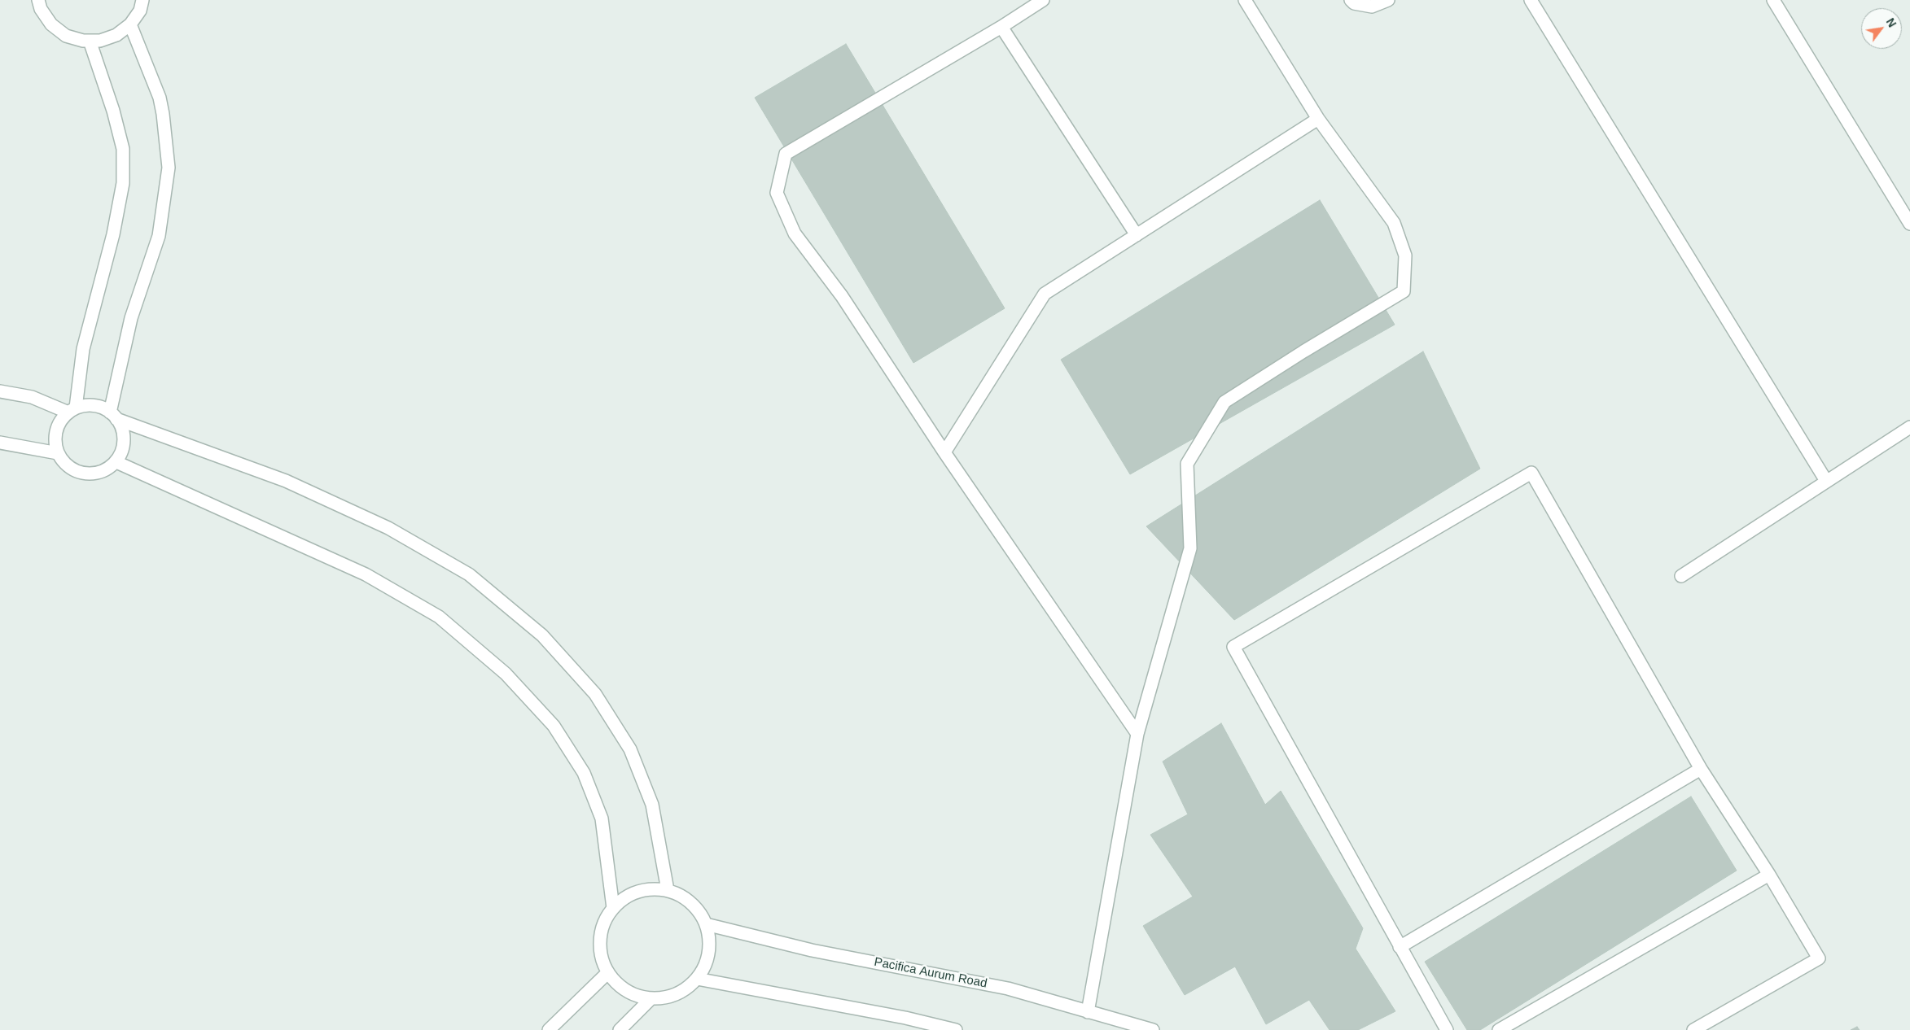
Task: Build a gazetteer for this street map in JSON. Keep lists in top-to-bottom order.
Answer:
{
  "streets": {
    "street": ["Pacifica Aurum Road"]
  },
  "north": "top right"
}
